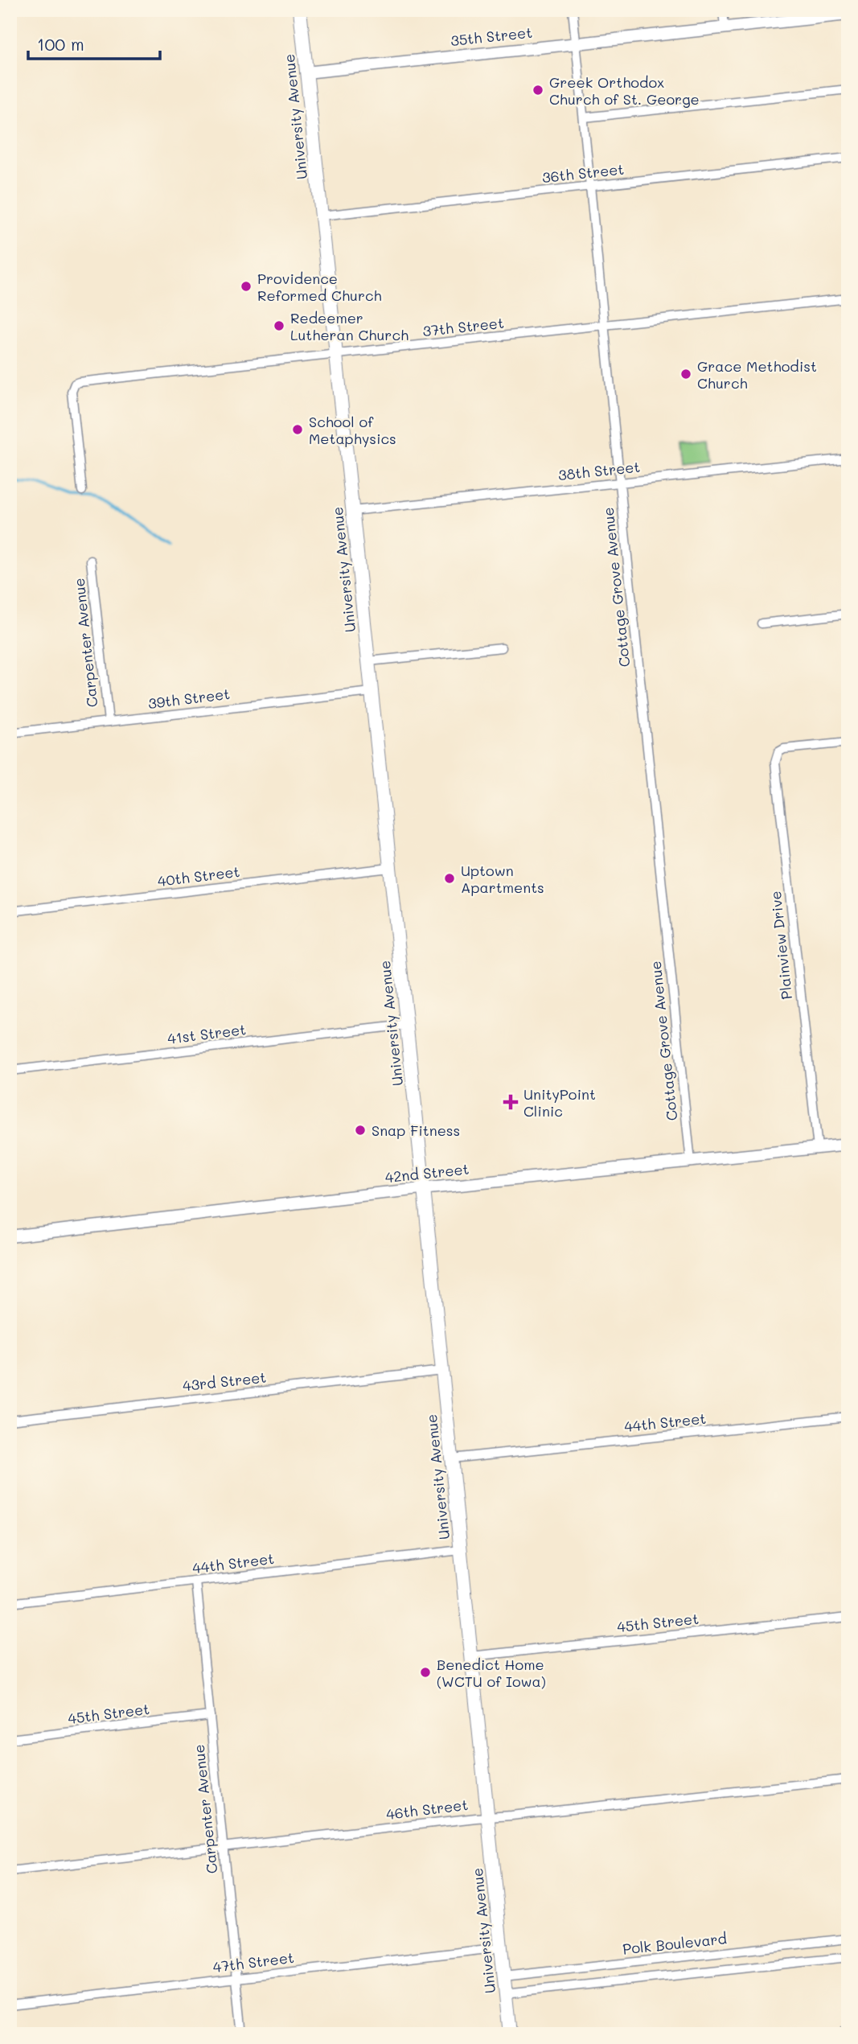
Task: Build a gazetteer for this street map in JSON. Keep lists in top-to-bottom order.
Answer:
{
  "streets": {
    "main road": ["University Avenue"],
    "street": [
      "35th Street",
      "36th Street",
      "37th Street",
      "38th Street",
      "Cottage Grove Avenue",
      "Carpenter Avenue",
      "39th Street",
      "40th Street",
      "Plainview Drive",
      "41st Street",
      "42nd Street",
      "43rd Street",
      "44th Street",
      "45th Street",
      "46th Street",
      "Polk Boulevard",
      "47th Street"
    ]
  },
  "crossings": [
    ["35th Street", "University Avenue"],
    ["35th Street", "Cottage Grove Avenue"],
    ["University Avenue", "36th Street"],
    ["University Avenue", "37th Street"],
    ["University Avenue", "38th Street"],
    ["University Avenue", "39th Street"],
    ["University Avenue", "40th Street"],
    ["University Avenue", "41st Street"],
    ["University Avenue", "42nd Street"],
    ["University Avenue", "43rd Street"],
    ["University Avenue", "44th Street"],
    ["University Avenue", "45th Street"],
    ["University Avenue", "46th Street"],
    ["University Avenue", "Polk Boulevard"],
    ["University Avenue", "47th Street"],
    ["36th Street", "Cottage Grove Avenue"],
    ["37th Street", "Cottage Grove Avenue"],
    ["38th Street", "Cottage Grove Avenue"],
    ["Cottage Grove Avenue", "42nd Street"],
    ["Carpenter Avenue", "39th Street"],
    ["Carpenter Avenue", "44th Street"],
    ["Carpenter Avenue", "45th Street"],
    ["Carpenter Avenue", "46th Street"],
    ["Carpenter Avenue", "47th Street"],
    ["Plainview Drive", "42nd Street"]
  ],
  "places": {
    "other": [
      "Greek Orthodox Church of St. George",
      "Providence Reformed Church",
      "Redeemer Lutheran Church",
      "Grace Methodist Church",
      "School of Metaphysics",
      "Uptown Apartments",
      "Snap Fitness",
      "Benedict Home (WCTU of Iowa)"
    ],
    "health": ["UnityPoint Clinic"]
  },
  "scale_bar": "100 m"
}
